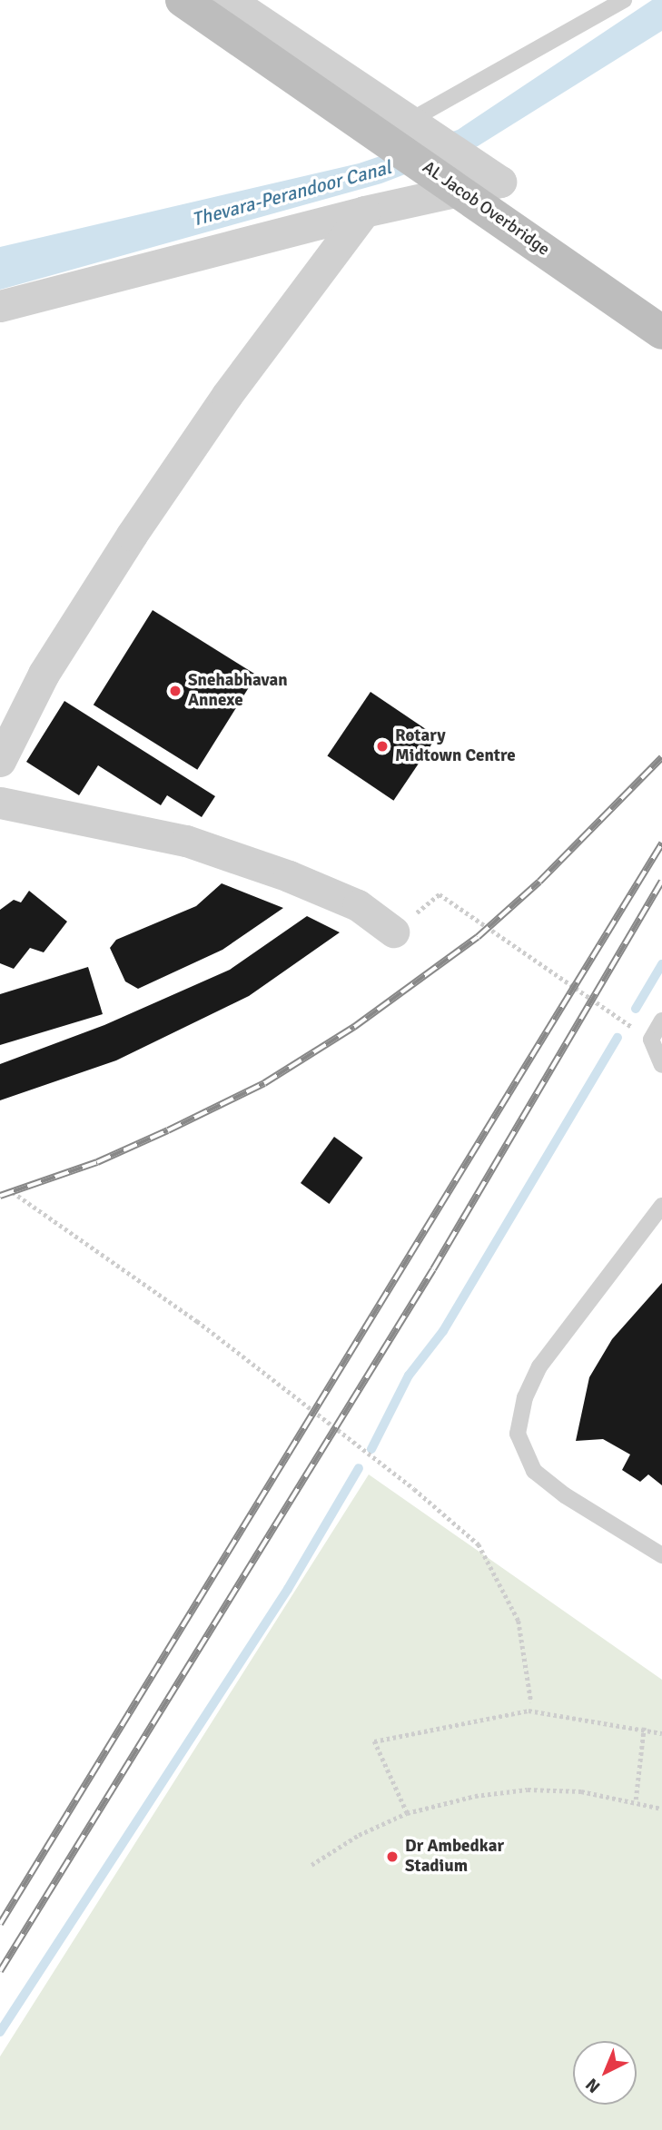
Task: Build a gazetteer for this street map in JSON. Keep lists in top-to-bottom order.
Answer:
{
  "streets": {
    "main road": ["AL Jacob Overbridge"]
  },
  "water": ["Thevara-Perandoor Canal"],
  "places": ["Snehabhavan Annexe", "Rotary Midtown Centre", "Dr Ambedkar Stadium"],
  "north": "bottom left"
}
